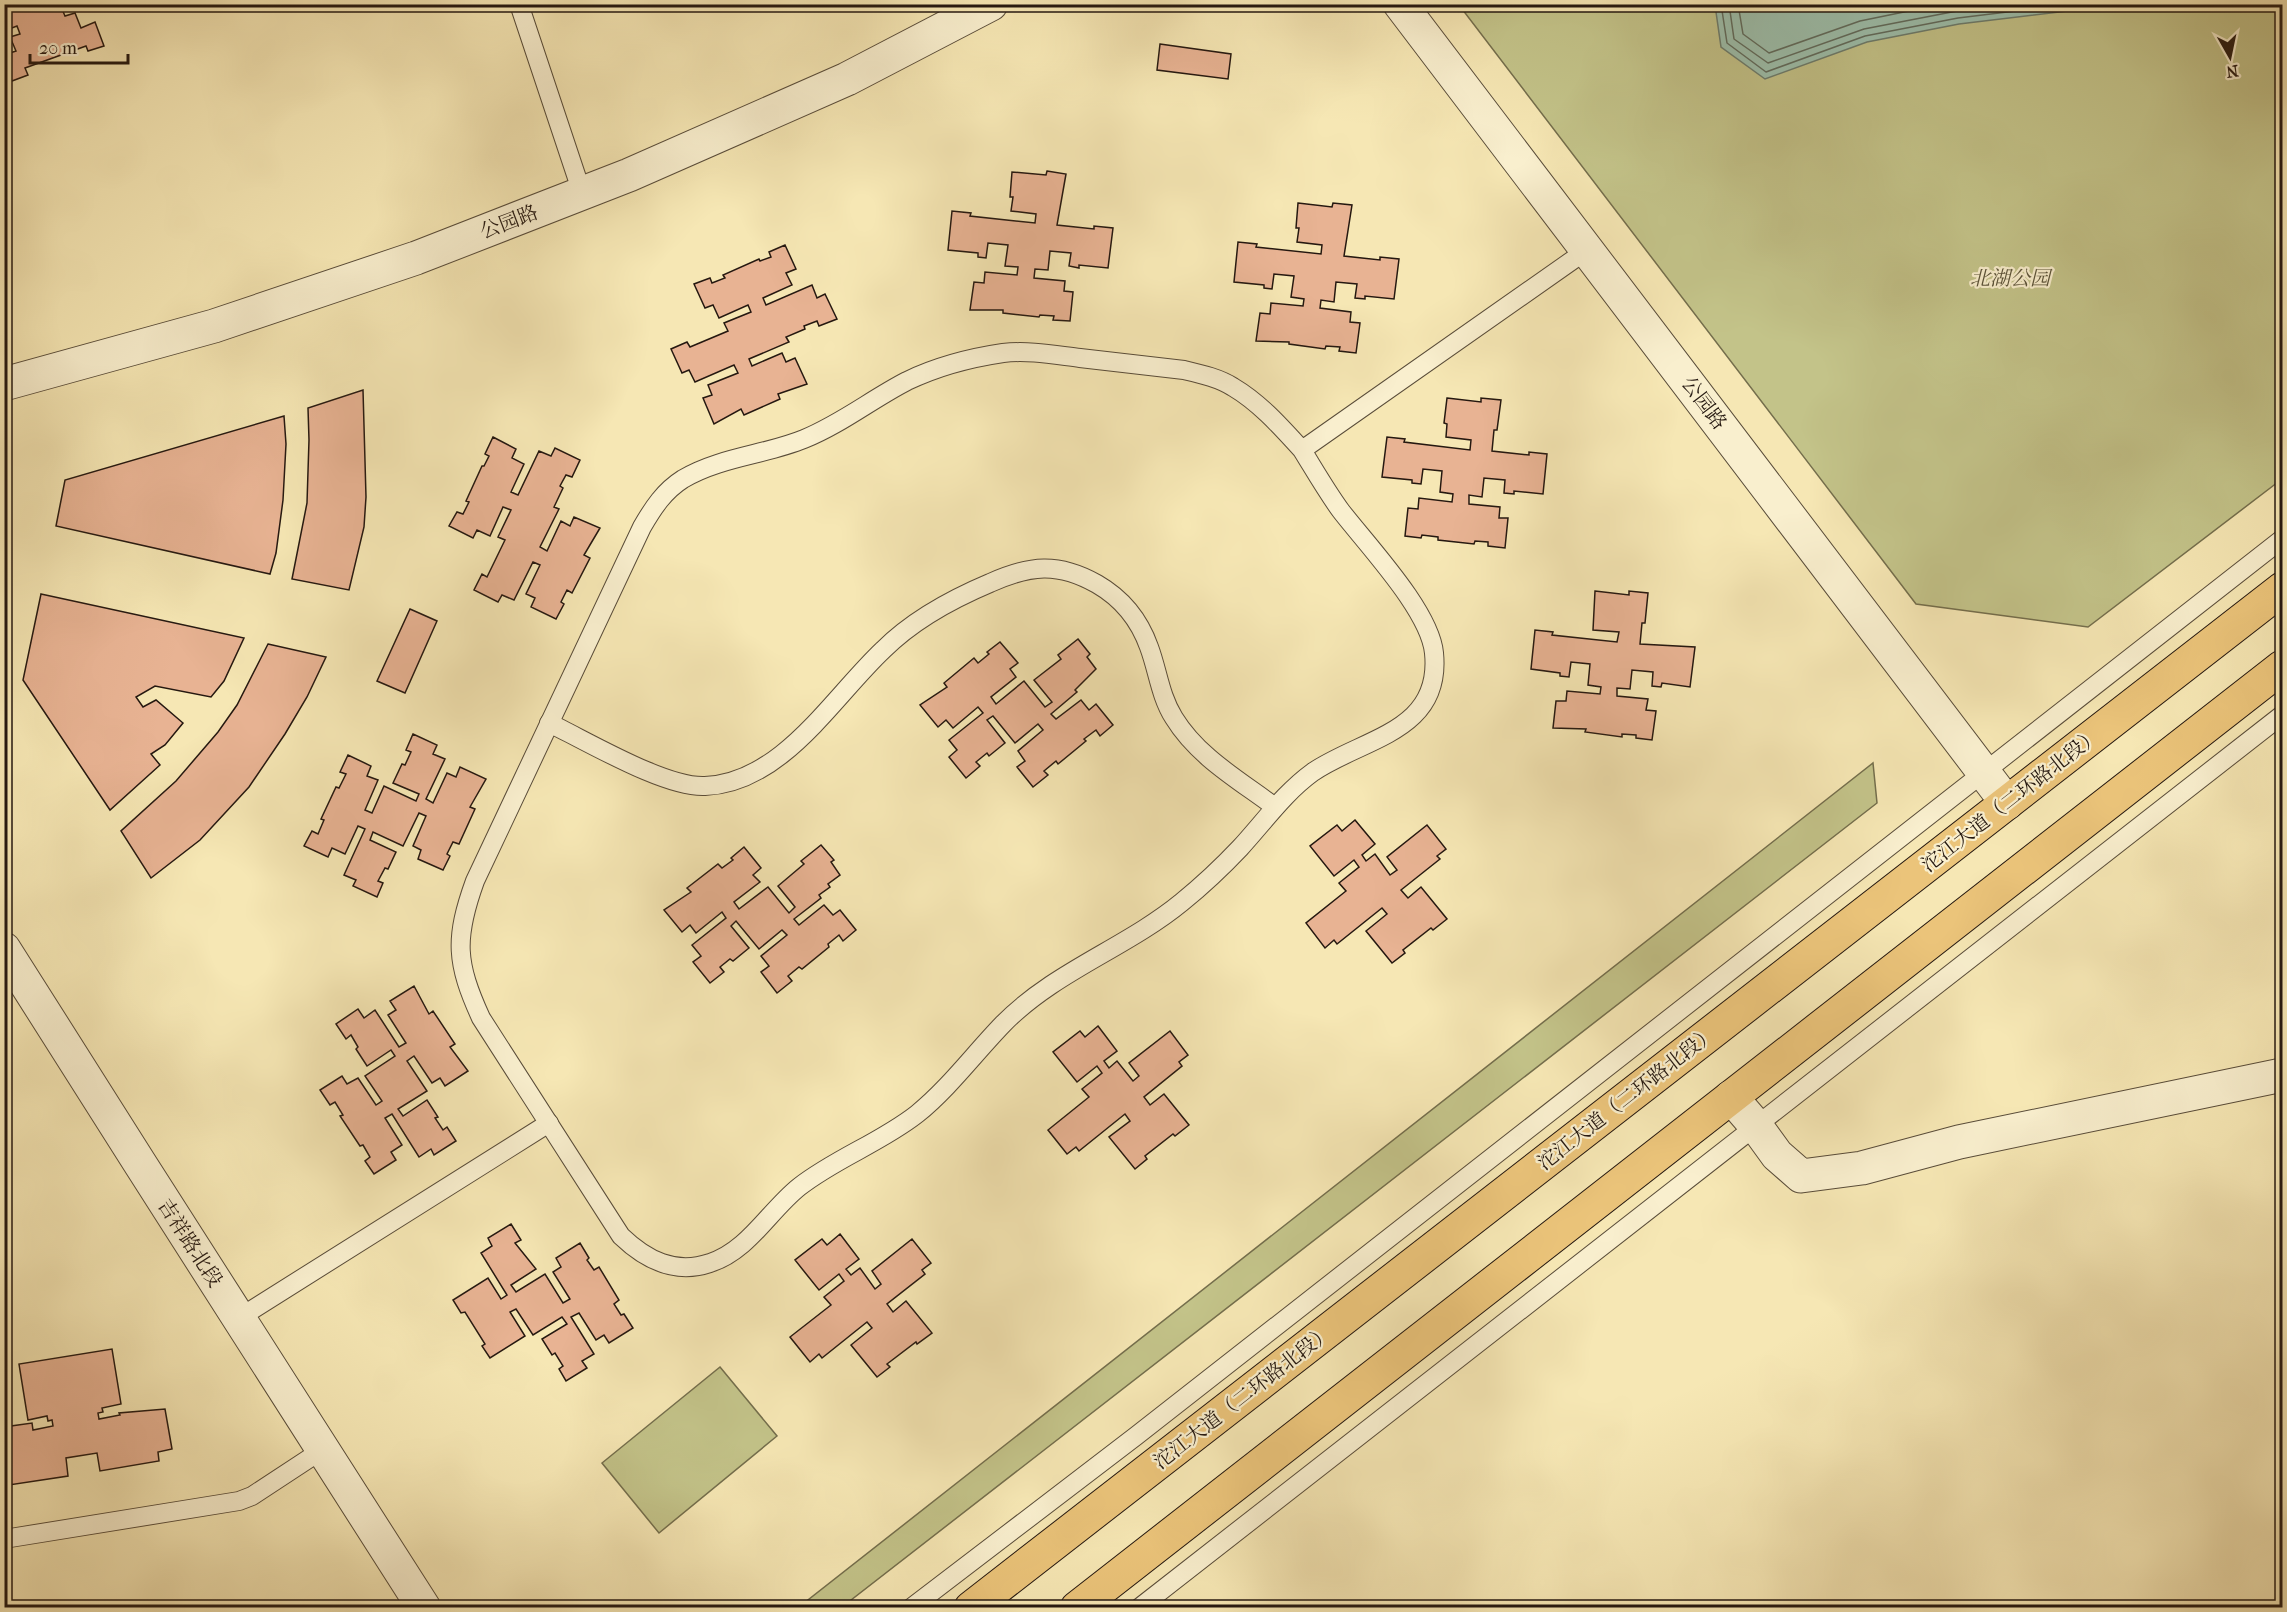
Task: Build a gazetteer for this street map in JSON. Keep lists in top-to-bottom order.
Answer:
{
  "streets": {
    "highway": ["沱江大道（二环路北段）"],
    "street": ["公园路", "吉祥路北段"]
  },
  "crossings": [
    ["公园路", "沱江大道（二环路北段）"]
  ],
  "parks": ["北湖公园"],
  "scale_bar": "20 m",
  "north": "bottom"
}
